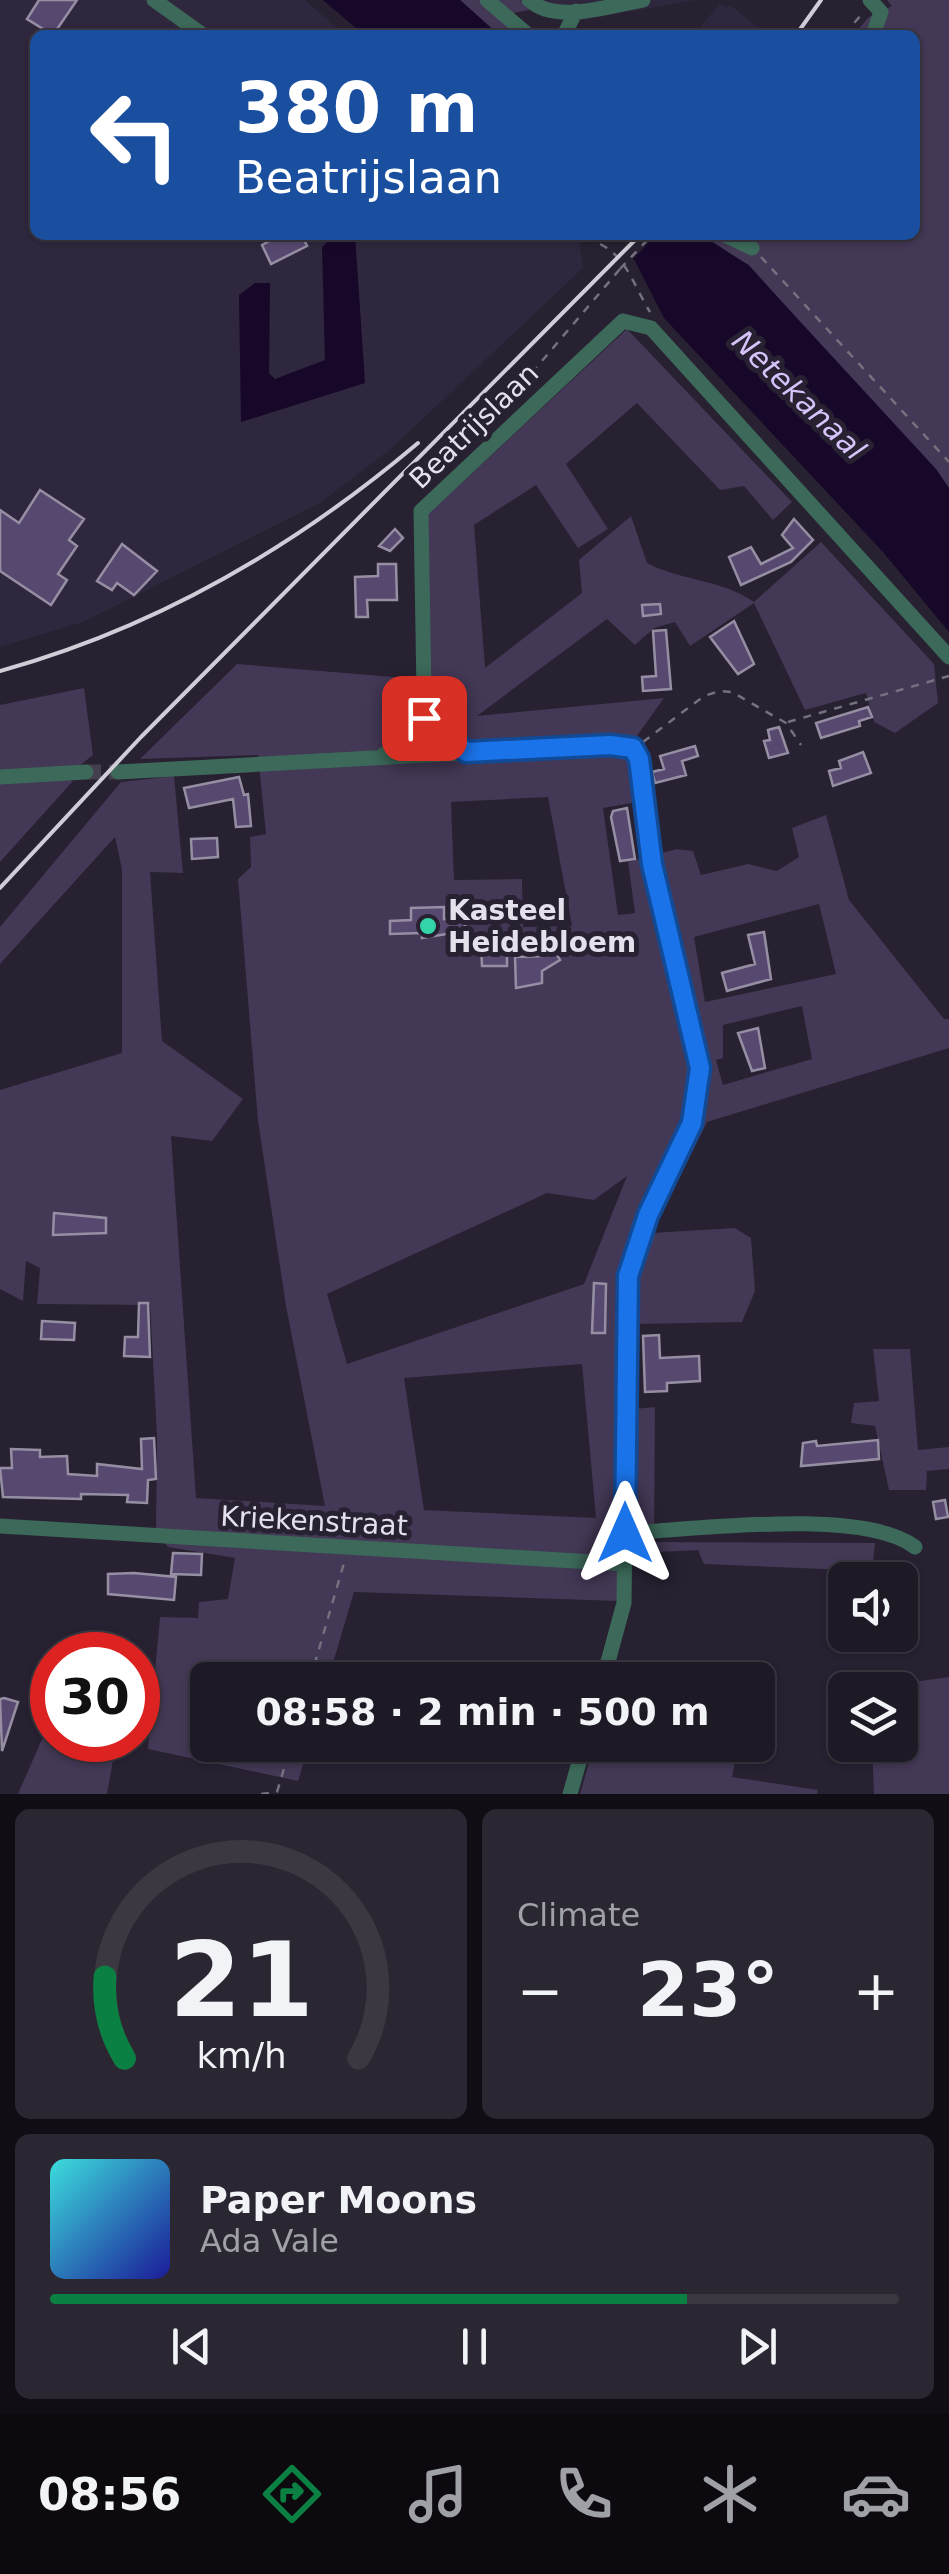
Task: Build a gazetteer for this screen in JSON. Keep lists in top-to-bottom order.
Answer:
{
  "streets": {
    "street": ["Beatrijslaan", "Kriekenstraat"]
  },
  "water": ["Netekanaal"],
  "places": ["Kasteel Heidebloem"],
  "page": {
    "turn": ["380 m", "Beatrijslaan"],
    "limit": "30",
    "trip": "08:58 · 2 min · 500 m",
    "tile": "Climate",
    "heat": ["−", "23°", "+"],
    "song": ["Paper Moons", "Ada Vale"],
    "tabs": "08:56",
    "gauge": ["21", "km/h"]
  }
}
